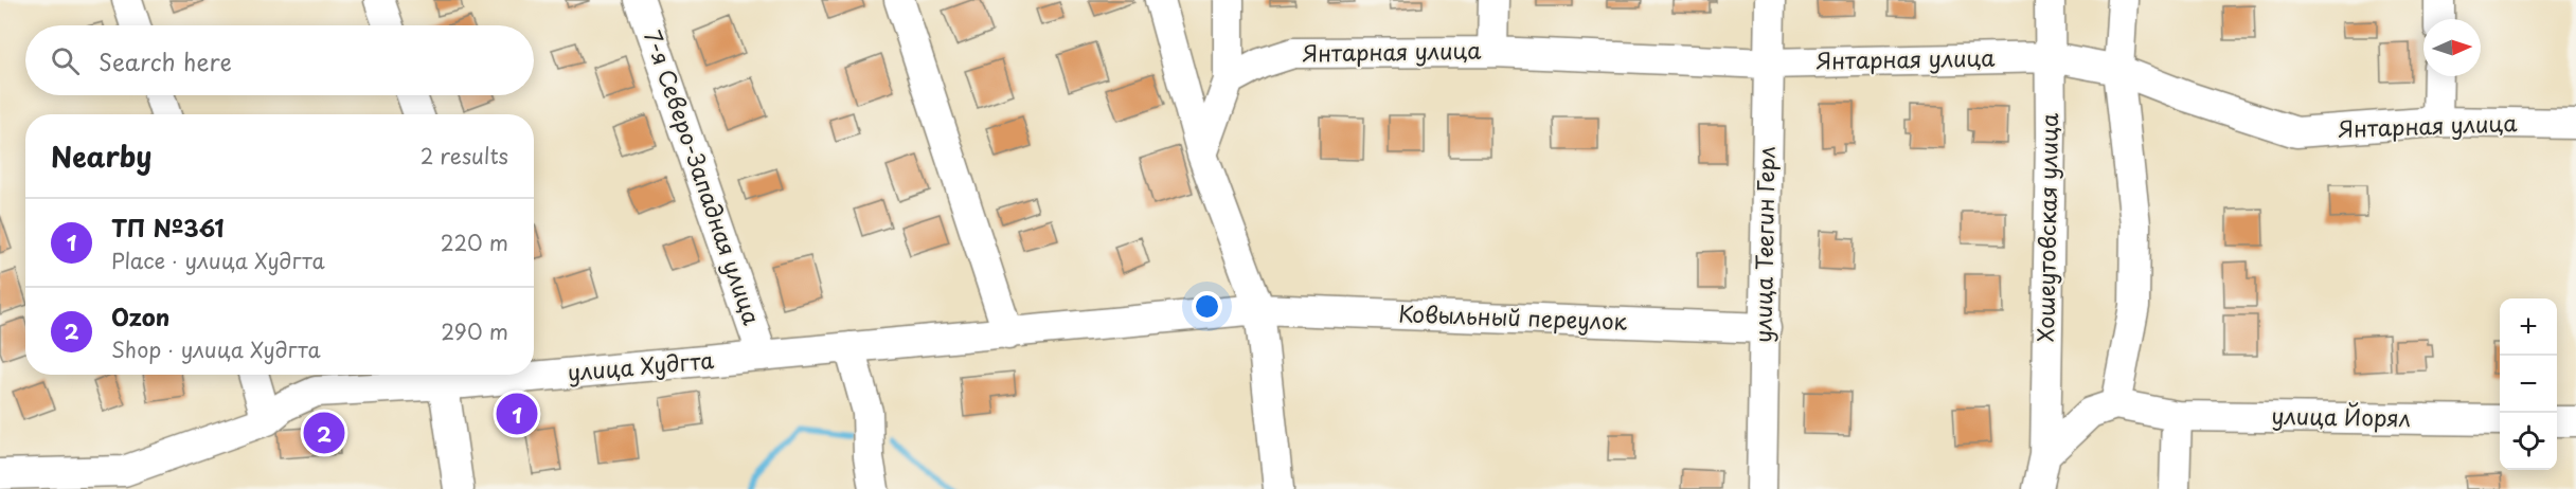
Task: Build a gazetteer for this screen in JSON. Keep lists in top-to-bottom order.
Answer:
{
  "streets": {
    "street": [
      "Янтарная улица",
      "7-я Северо-Западная улица",
      "Хошеутовская улица",
      "улица Теегин Герл",
      "Ковыльный переулок",
      "улица Худгта",
      "улица Йорял"
    ]
  },
  "crossings": [
    ["Янтарная улица", "Хошеутовская улица"],
    ["Янтарная улица", "улица Теегин Герл"],
    ["7-я Северо-Западная улица", "улица Худгта"],
    ["улица Теегин Герл", "Ковыльный переулок"],
    ["Ковыльный переулок", "улица Худгта"]
  ],
  "north": "right",
  "page": {
    "search": "Search here",
    "heading": ["Nearby", "2 results"],
    "list": [
      {
        "mark": "1",
        "name": "ТП №361",
        "note": "Place · улица Худгта",
        "value": "220 m"
      },
      {
        "mark": "2",
        "name": "Ozon",
        "note": "Shop · улица Худгта",
        "value": "290 m"
      }
    ],
    "map_buttons": ["+", "−"],
    "pins": ["1", "2"]
  }
}
